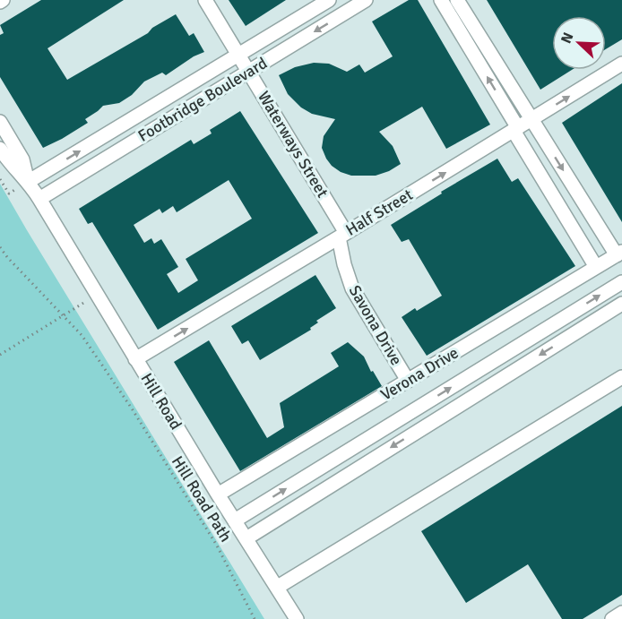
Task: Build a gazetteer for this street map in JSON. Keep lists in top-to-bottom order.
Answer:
{
  "streets": {
    "street": [
      "Footbridge Boulevard",
      "Waterways Street",
      "Half Street",
      "Savona Drive",
      "Verona Drive",
      "Hill Road"
    ],
    "path": ["Hill Road Path"]
  },
  "crossings": [
    ["Footbridge Boulevard", "Waterways Street"],
    ["Footbridge Boulevard", "Hill Road"],
    ["Waterways Street", "Half Street"],
    ["Waterways Street", "Savona Drive"],
    ["Half Street", "Savona Drive"],
    ["Half Street", "Hill Road"],
    ["Savona Drive", "Verona Drive"],
    ["Verona Drive", "Hill Road"]
  ],
  "one_way": ["Half Street"],
  "north": "top left"
}
